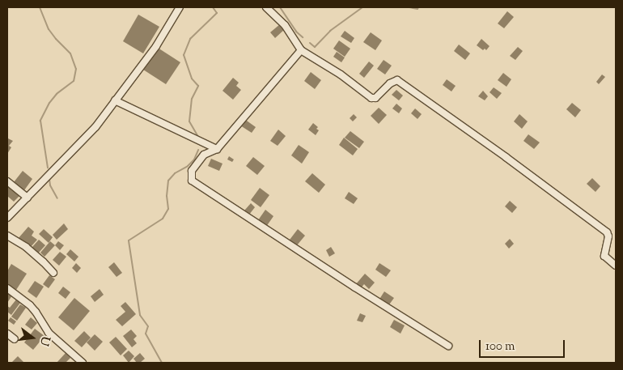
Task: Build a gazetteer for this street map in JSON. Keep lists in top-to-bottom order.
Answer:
{
  "scale_bar": "100 m",
  "north": "right"
}
